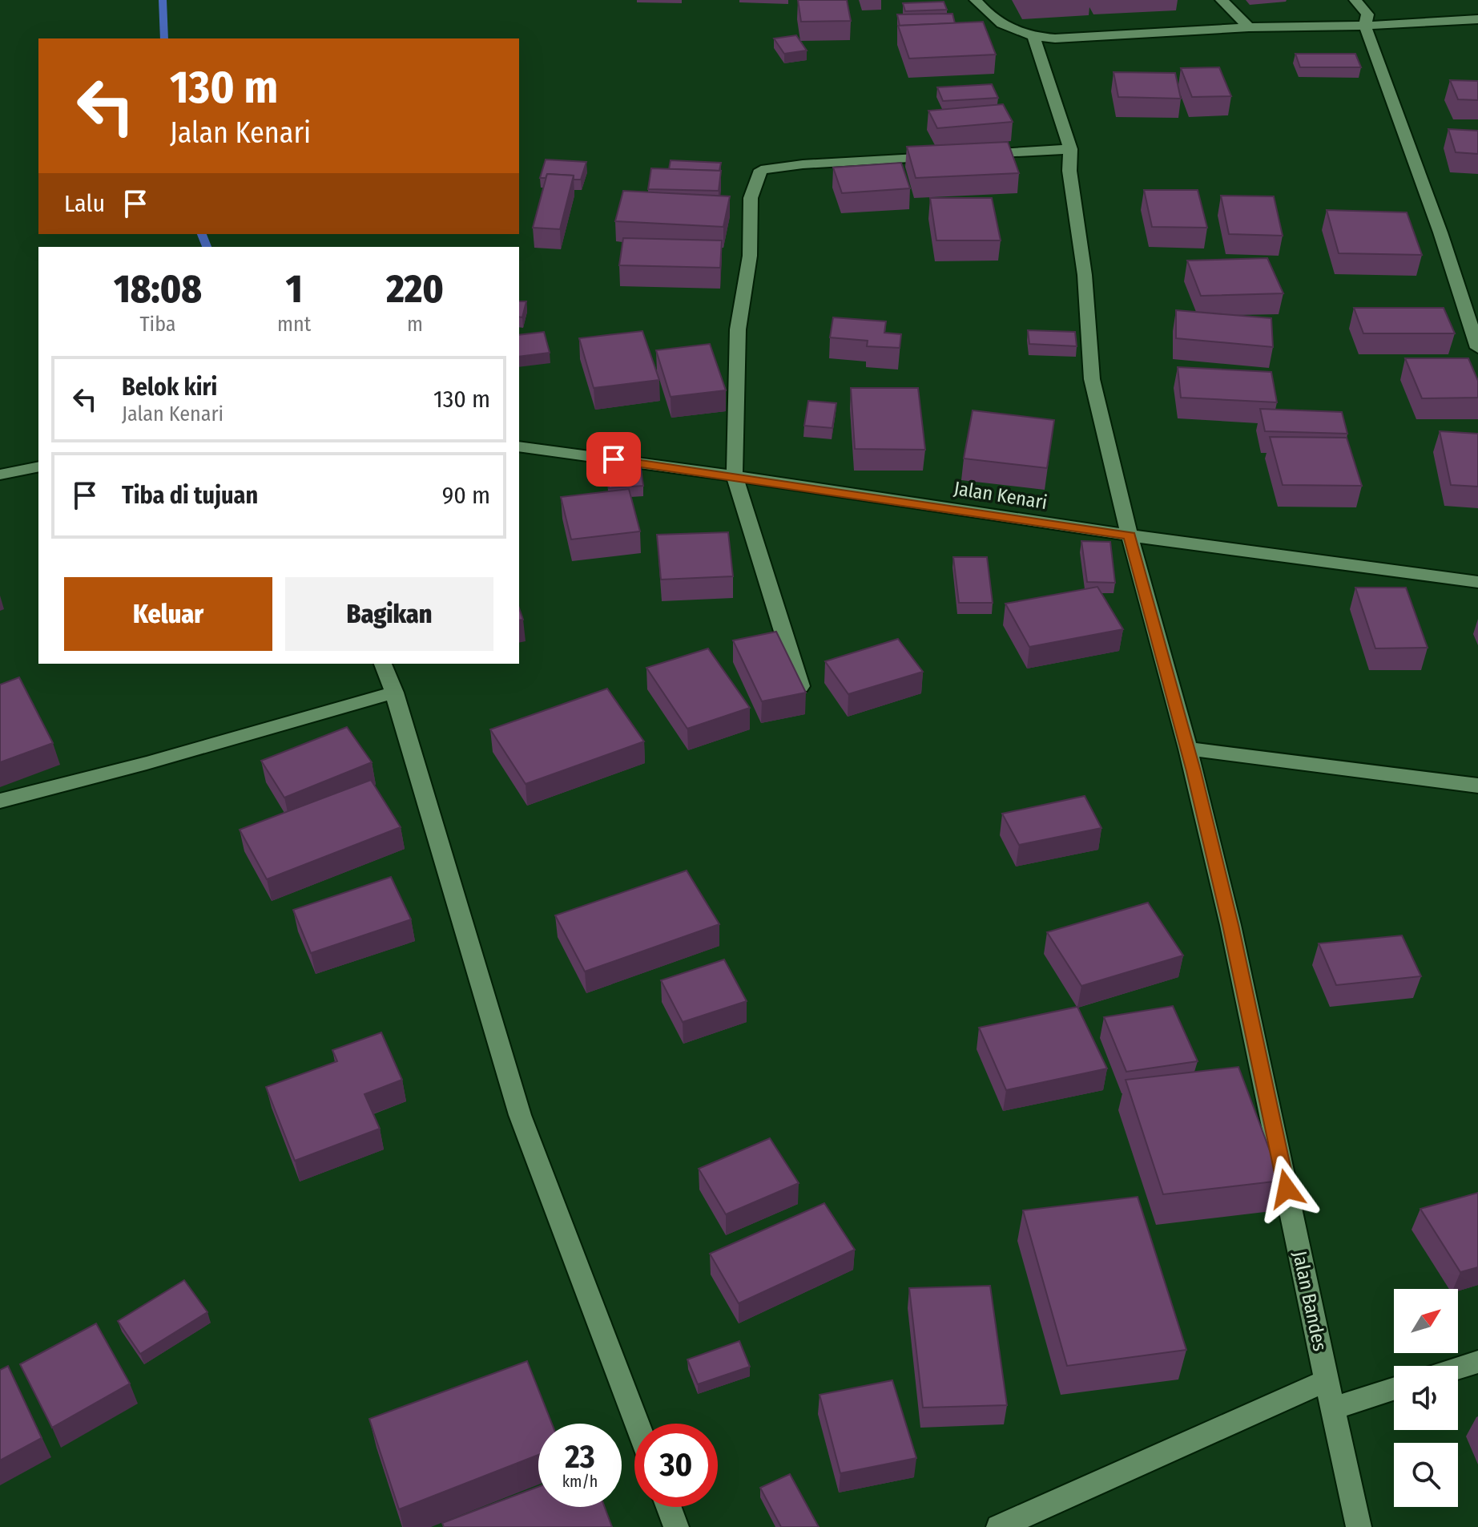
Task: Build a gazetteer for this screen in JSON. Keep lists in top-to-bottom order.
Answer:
{
  "streets": {
    "street": ["Jalan Kenari", "Jalan Bandes"]
  },
  "crossings": [
    ["Jalan Kenari", "Jalan Bandes"]
  ],
  "north": "top right",
  "page": {
    "turn": ["130 m", "Jalan Kenari"],
    "then": "Lalu",
    "eta": [
      "18:08",
      "Tiba",
      "1",
      "mnt",
      "220",
      "m"
    ],
    "list": [
      {
        "name": "Belok kiri",
        "note": "Jalan Kenari",
        "value": "130 m"
      },
      {
        "name": "Tiba di tujuan",
        "value": "90 m"
      }
    ],
    "buttons": ["Keluar", "Bagikan"],
    "speed": "23 km/h",
    "limit": "30"
  }
}
